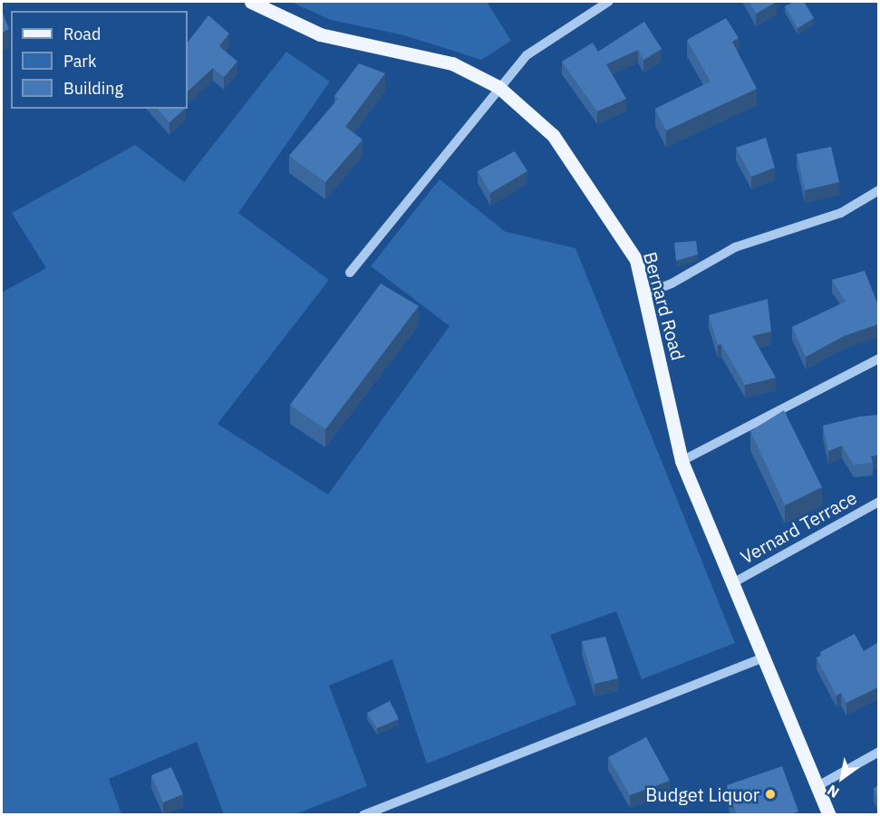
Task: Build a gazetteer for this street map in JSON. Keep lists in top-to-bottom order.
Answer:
{
  "streets": {
    "main road": ["Bernard Road"],
    "street": ["Vernard Terrace"]
  },
  "crossings": [
    ["Bernard Road", "Vernard Terrace"]
  ],
  "places": ["Budget Liquor"],
  "legend": ["Road", "Park", "Building"],
  "north": "bottom left"
}
